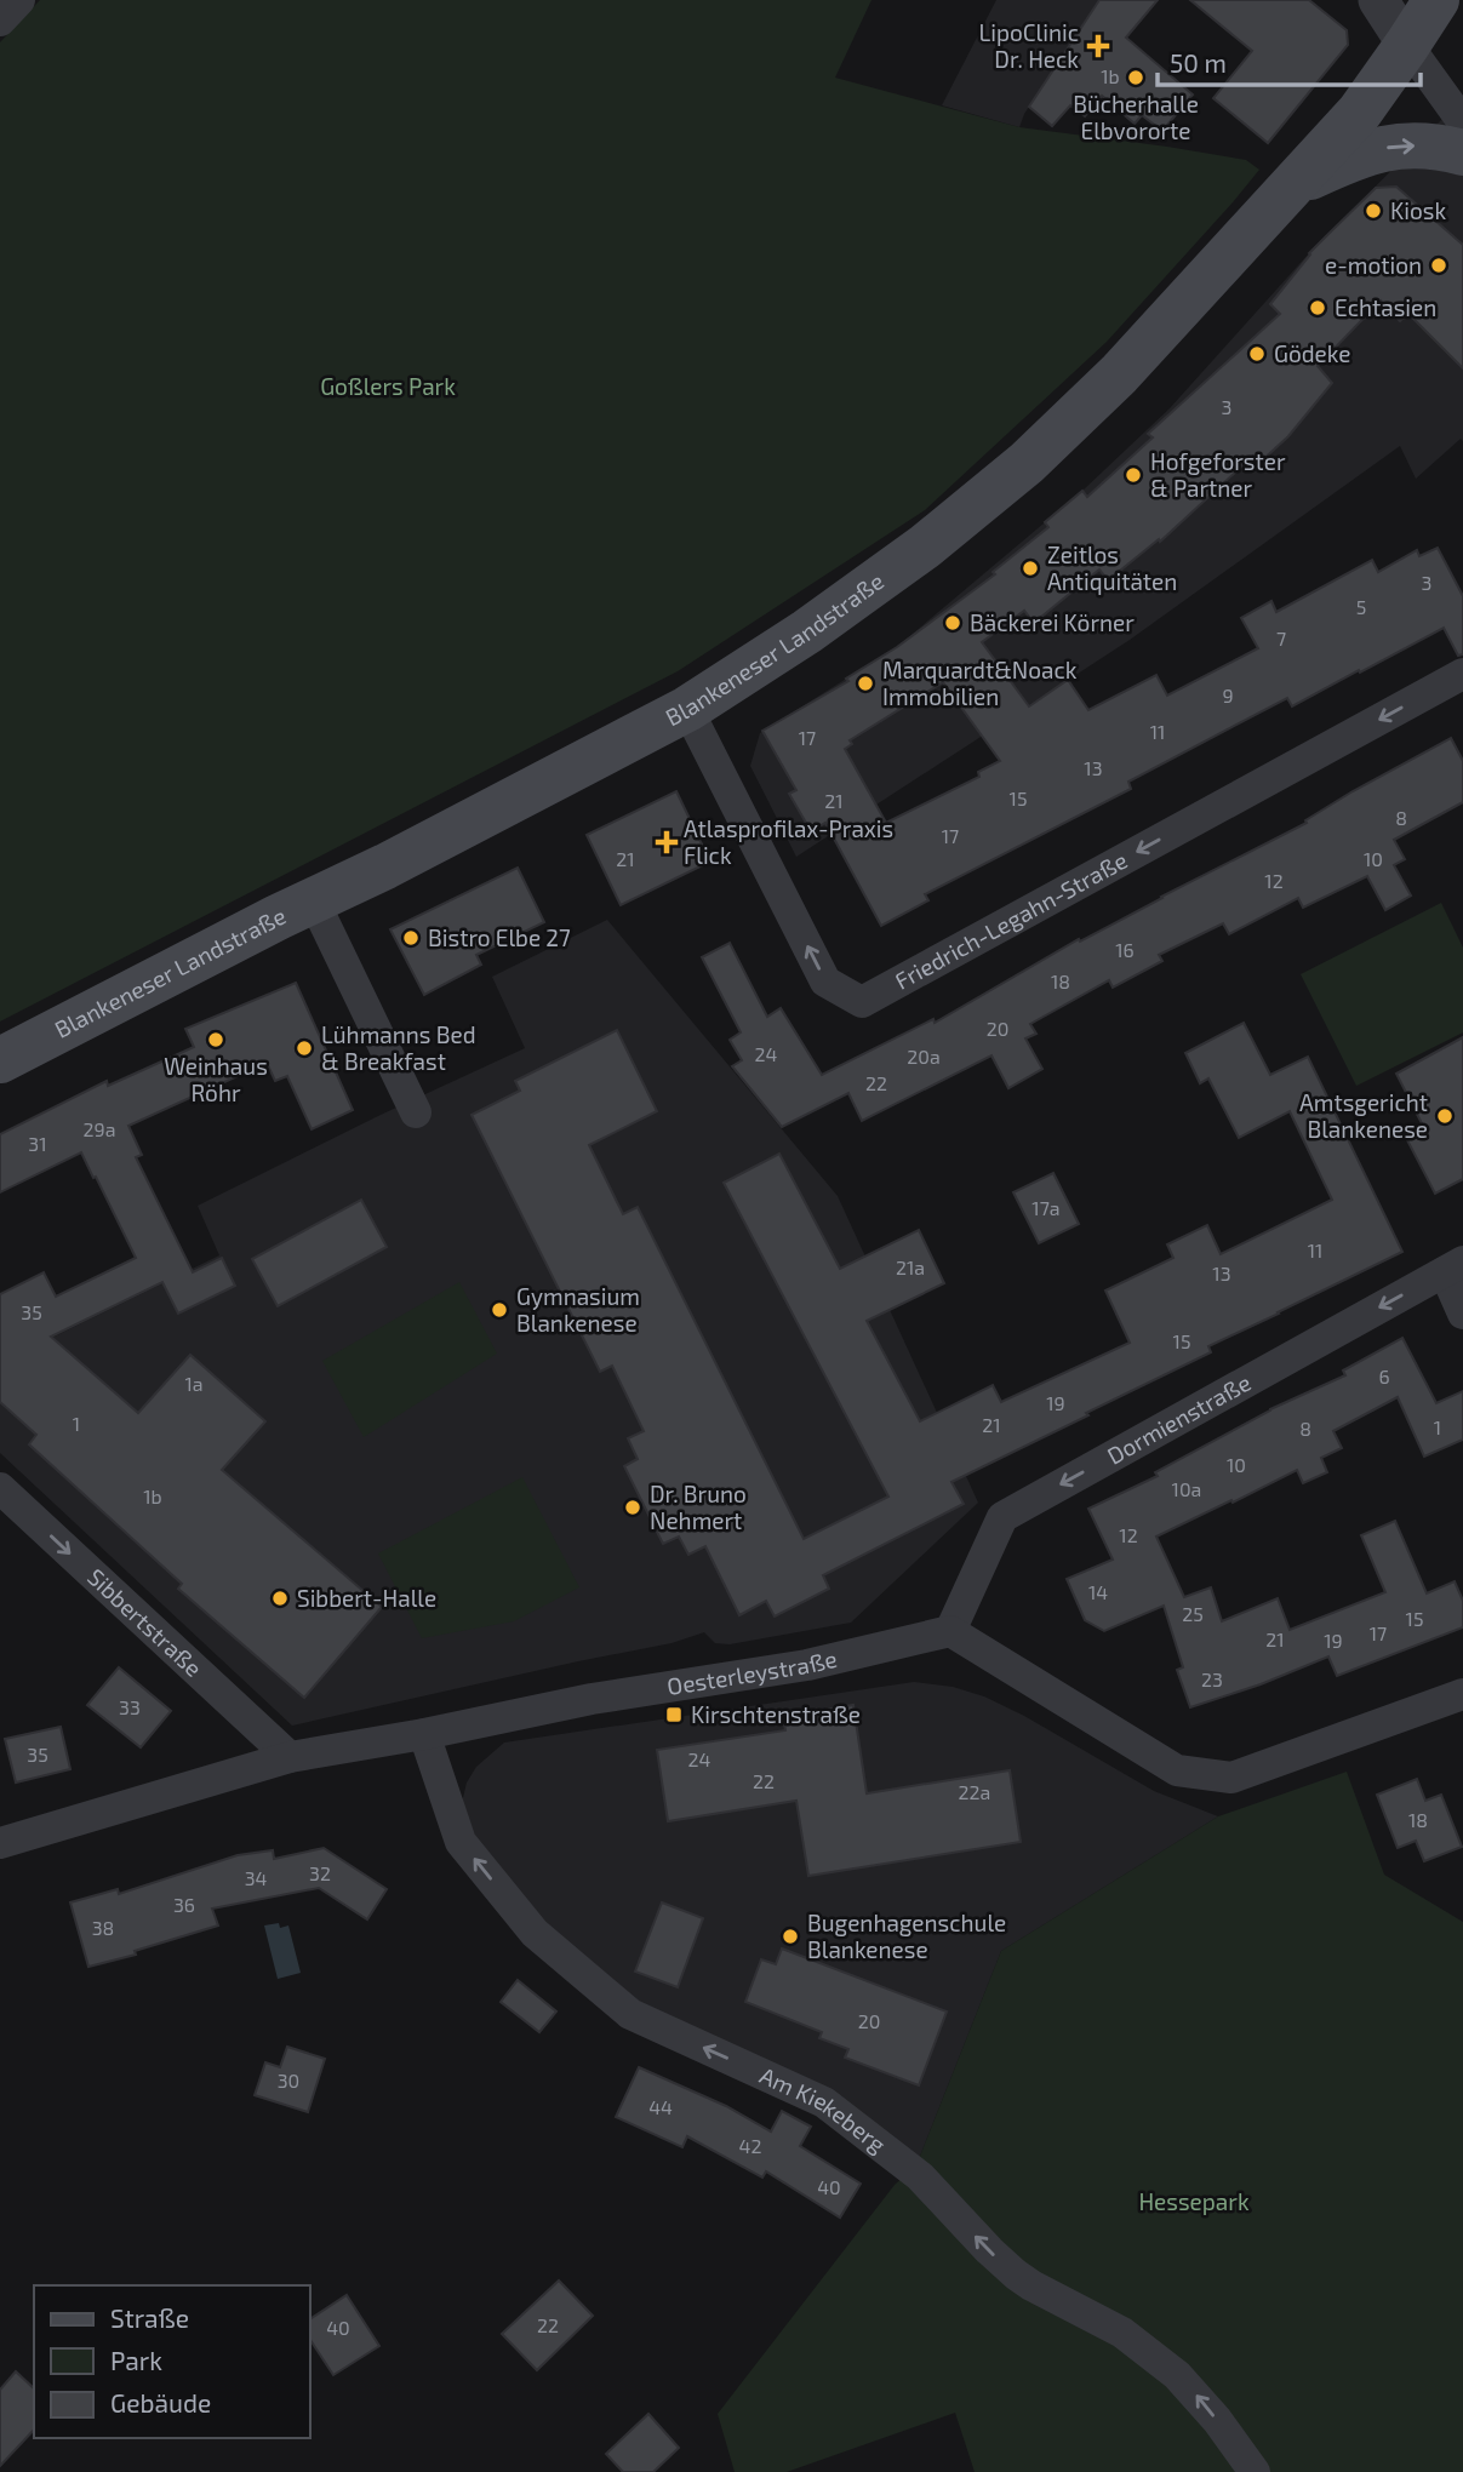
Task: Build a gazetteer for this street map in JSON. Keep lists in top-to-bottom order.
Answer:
{
  "streets": {
    "main road": ["Blankeneser Landstraße"],
    "street": [
      "Friedrich-Legahn-Straße",
      "Dormienstraße",
      "Sibbertstraße",
      "Oesterleystraße",
      "Am Kiekeberg"
    ]
  },
  "crossings": [
    ["Blankeneser Landstraße", "Friedrich-Legahn-Straße"],
    ["Dormienstraße", "Oesterleystraße"],
    ["Sibbertstraße", "Oesterleystraße"],
    ["Oesterleystraße", "Am Kiekeberg"]
  ],
  "one_way": ["Dormienstraße", "Sibbertstraße", "Am Kiekeberg"],
  "parks": ["Goßlers Park", "Hessepark"],
  "places": {
    "health": ["LipoClinic Dr. Heck", "Atlasprofilax-Praxis Flick"],
    "other": [
      "Bücherhalle Elbvororte",
      "Kiosk",
      "e-motion",
      "Echtasien",
      "Gödeke",
      "Hofgeforster & Partner",
      "Zeitlos Antiquitäten",
      "Bäckerei Körner",
      "Marquardt&Noack Immobilien",
      "Bistro Elbe 27",
      "Weinhaus Röhr",
      "Lühmanns Bed & Breakfast",
      "Amtsgericht Blankenese",
      "Gymnasium Blankenese",
      "Dr. Bruno Nehmert",
      "Sibbert-Halle",
      "Bugenhagenschule Blankenese"
    ],
    "transit": ["Kirschtenstraße"]
  },
  "house_numbers": [
    "1b",
    "3",
    "3",
    "5",
    "7",
    "9",
    "11",
    "17",
    "13",
    "15",
    "21",
    "8",
    "17",
    "21",
    "10",
    "12",
    "16",
    "18",
    "20",
    "24",
    "20a",
    "22",
    "29a",
    "31",
    "17a",
    "11",
    "21a",
    "13",
    "35",
    "15",
    "6",
    "1a",
    "19",
    "1",
    "21",
    "1",
    "8",
    "10",
    "10a",
    "1b",
    "12",
    "14",
    "25",
    "15",
    "17",
    "21",
    "19",
    "23",
    "33",
    "35",
    "24",
    "22",
    "22a",
    "18",
    "32",
    "34",
    "36",
    "38",
    "20",
    "30",
    "44",
    "42",
    "40",
    "22",
    "40"
  ],
  "legend": ["Straße", "Park", "Gebäude"],
  "scale_bar": "50 m"
}
